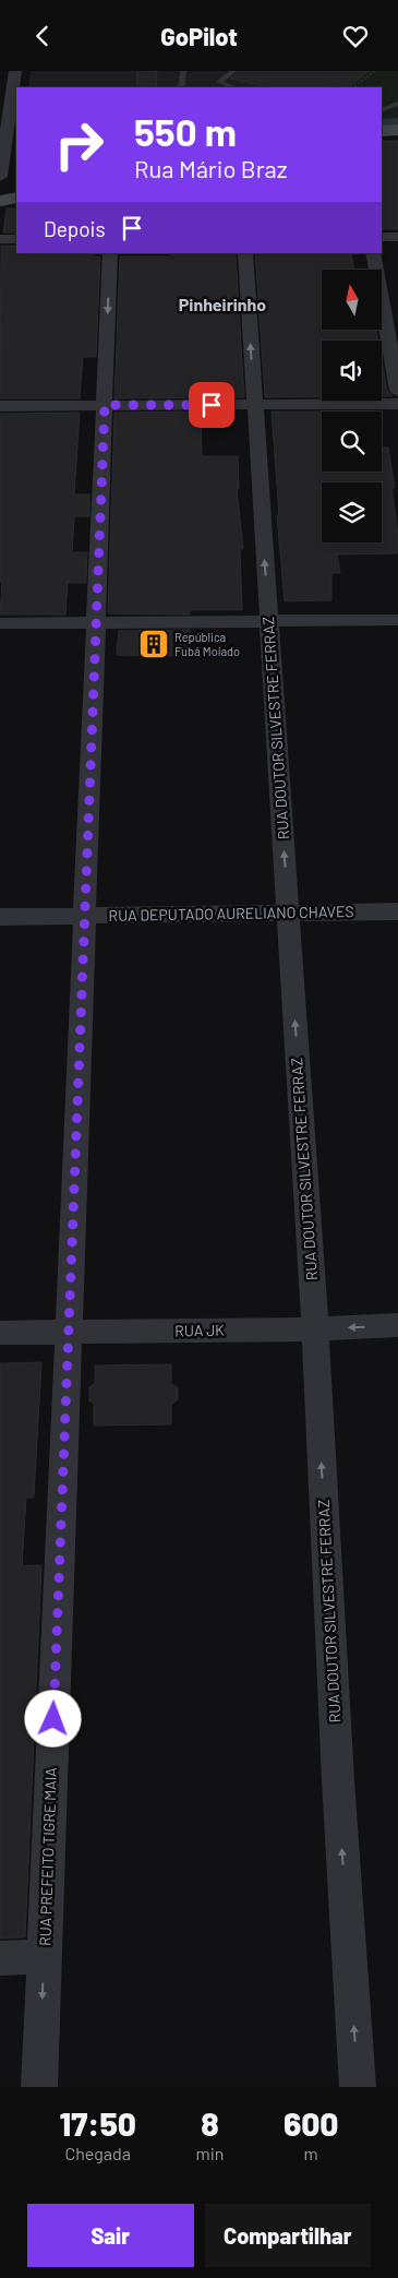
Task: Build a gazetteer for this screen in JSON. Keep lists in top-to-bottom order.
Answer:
{
  "streets": {
    "street": [
      "RUA DOUTOR SILVESTRE FERRAZ",
      "RUA DEPUTADO AURELIANO CHAVES",
      "RUA JK",
      "RUA PREFEITO TIGRE MAIA"
    ]
  },
  "crossings": [
    ["RUA DOUTOR SILVESTRE FERRAZ", "RUA DEPUTADO AURELIANO CHAVES"],
    ["RUA DOUTOR SILVESTRE FERRAZ", "RUA JK"],
    ["RUA DEPUTADO AURELIANO CHAVES", "RUA PREFEITO TIGRE MAIA"],
    ["RUA JK", "RUA PREFEITO TIGRE MAIA"]
  ],
  "one_way": ["RUA DOUTOR SILVESTRE FERRAZ"],
  "districts": ["Pinheirinho"],
  "places": {
    "building": ["República Fubá Moiado"]
  },
  "north": "top",
  "page": {
    "header": "GoPilot",
    "turn": ["550 m", "Rua Mário Braz"],
    "then": "Depois",
    "eta": [
      "17:50",
      "Chegada",
      "8",
      "min",
      "600",
      "m"
    ],
    "buttons": ["Sair", "Compartilhar"]
  }
}
